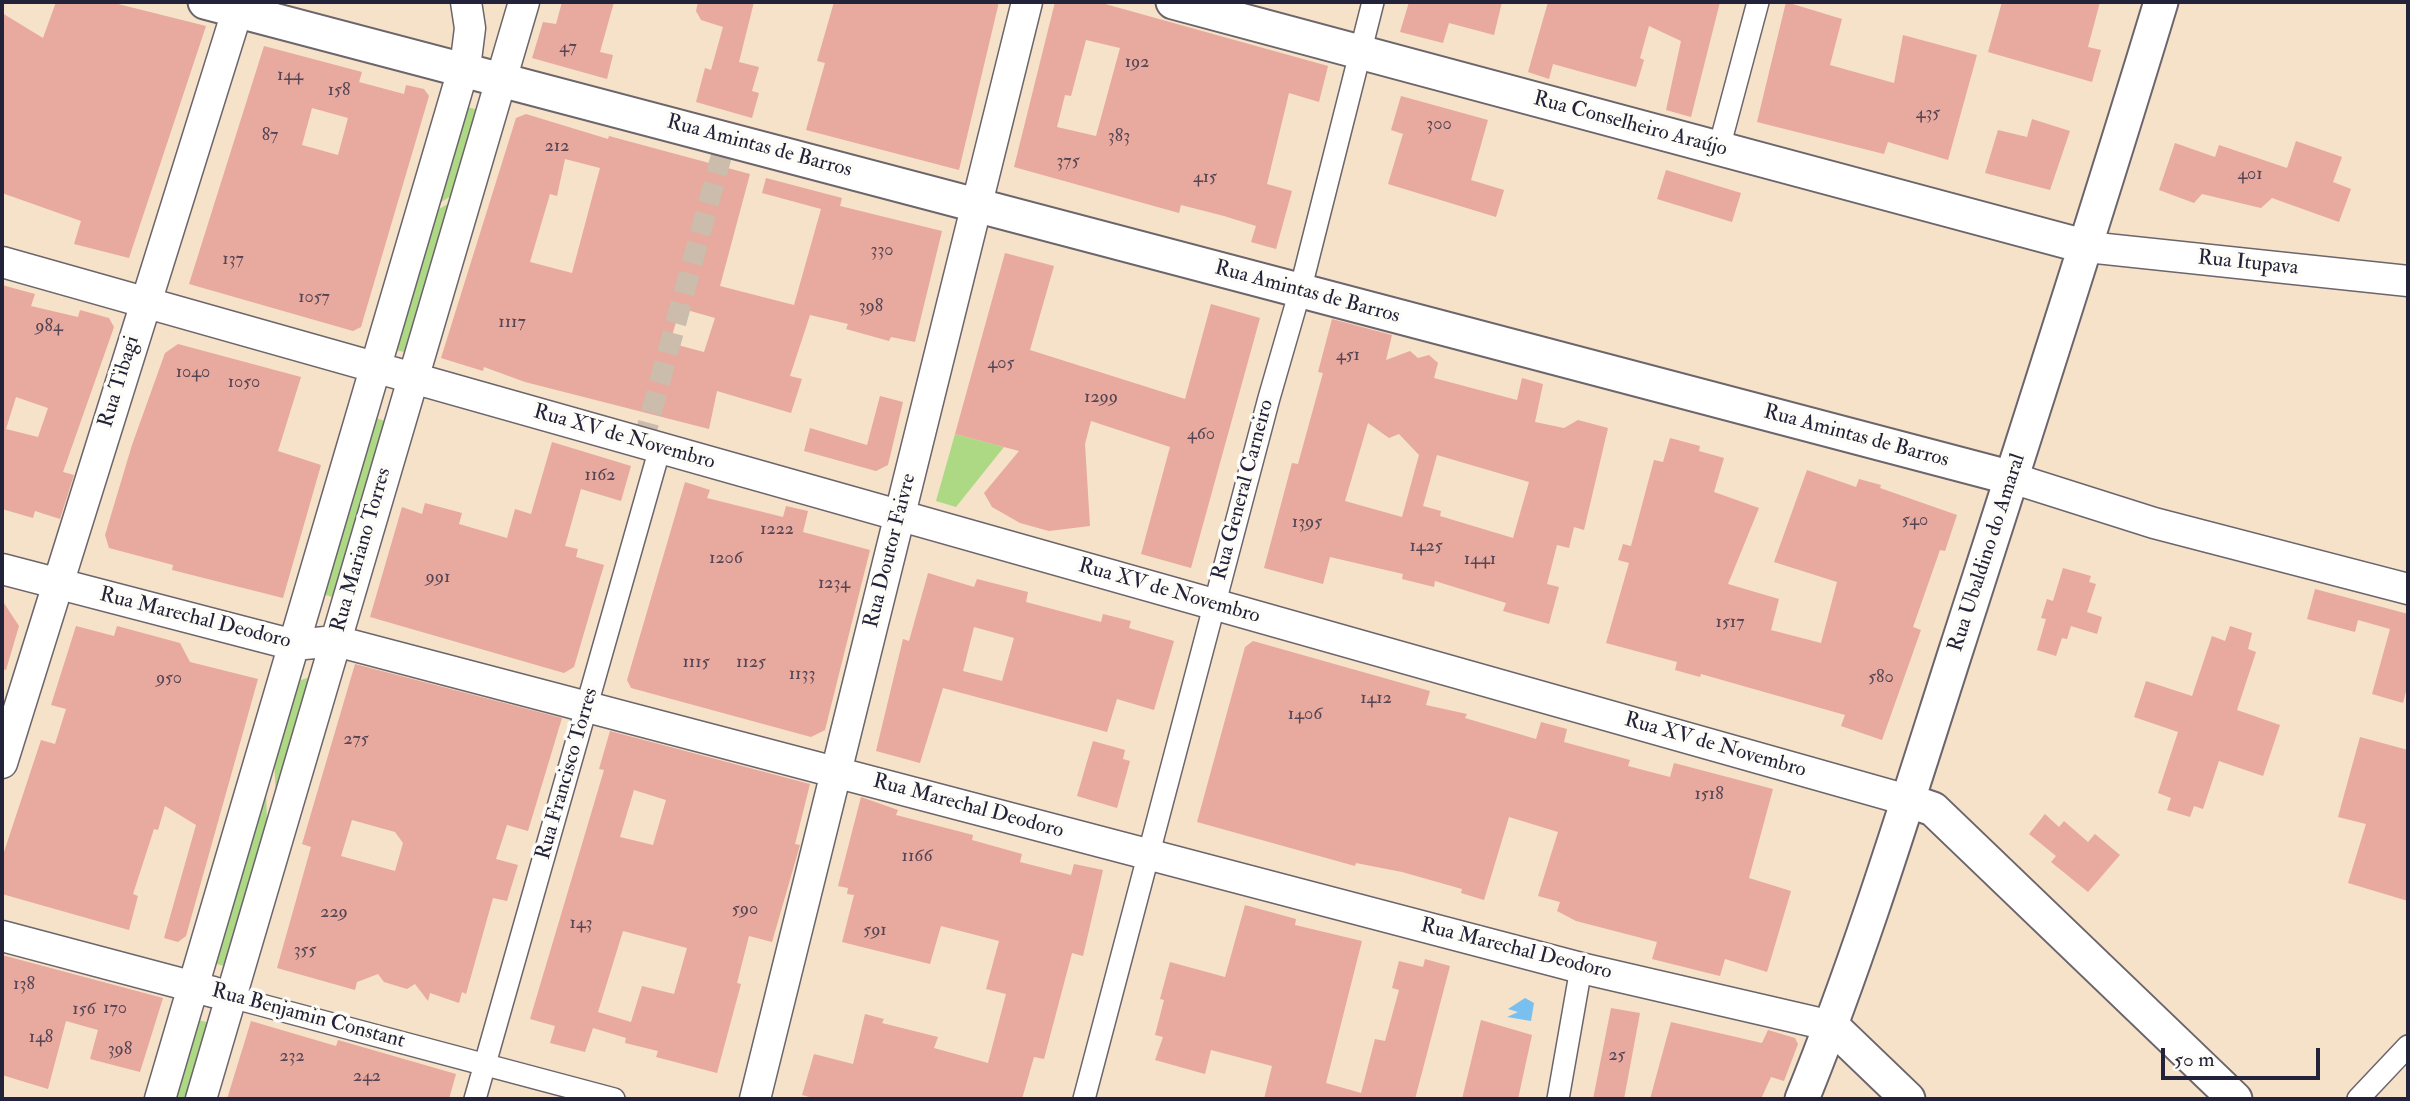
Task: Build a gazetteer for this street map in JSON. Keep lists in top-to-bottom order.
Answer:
{
  "streets": {
    "main road": [
      "Rua Conselheiro Araújo",
      "Rua Amintas de Barros",
      "Rua Itupava",
      "Rua Tibagi",
      "Rua XV de Novembro",
      "Rua Mariano Torres",
      "Rua Doutor Faivre",
      "Rua Ubaldino do Amaral",
      "Rua Marechal Deodoro",
      "Rua Benjamin Constant"
    ],
    "street": ["Rua General Carneiro", "Rua Francisco Torres"]
  },
  "crossings": [
    ["Rua Conselheiro Araújo", "Rua Itupava"],
    ["Rua Conselheiro Araújo", "Rua General Carneiro"],
    ["Rua Conselheiro Araújo", "Rua Ubaldino do Amaral"],
    ["Rua Amintas de Barros", "Rua Tibagi"],
    ["Rua Amintas de Barros", "Rua General Carneiro"],
    ["Rua Amintas de Barros", "Rua Mariano Torres"],
    ["Rua Amintas de Barros", "Rua Doutor Faivre"],
    ["Rua Amintas de Barros", "Rua Ubaldino do Amaral"],
    ["Rua Itupava", "Rua Ubaldino do Amaral"],
    ["Rua Tibagi", "Rua XV de Novembro"],
    ["Rua Tibagi", "Rua Marechal Deodoro"],
    ["Rua XV de Novembro", "Rua General Carneiro"],
    ["Rua XV de Novembro", "Rua Mariano Torres"],
    ["Rua XV de Novembro", "Rua Doutor Faivre"],
    ["Rua XV de Novembro", "Rua Ubaldino do Amaral"],
    ["Rua XV de Novembro", "Rua Francisco Torres"],
    ["Rua General Carneiro", "Rua Marechal Deodoro"],
    ["Rua Mariano Torres", "Rua Marechal Deodoro"],
    ["Rua Mariano Torres", "Rua Benjamin Constant"],
    ["Rua Doutor Faivre", "Rua Marechal Deodoro"],
    ["Rua Ubaldino do Amaral", "Rua Marechal Deodoro"],
    ["Rua Marechal Deodoro", "Rua Francisco Torres"],
    ["Rua Francisco Torres", "Rua Benjamin Constant"]
  ],
  "house_numbers": [
    "47",
    "192",
    "144",
    "158",
    "435",
    "300",
    "87",
    "383",
    "212",
    "375",
    "401",
    "415",
    "330",
    "137",
    "1057",
    "398",
    "1117",
    "984",
    "451",
    "405",
    "1040",
    "1050",
    "1299",
    "460",
    "1162",
    "540",
    "1395",
    "1222",
    "1425",
    "1206",
    "1441",
    "991",
    "1234",
    "1517",
    "1115",
    "1125",
    "1133",
    "580",
    "950",
    "1412",
    "1406",
    "275",
    "1518",
    "1166",
    "590",
    "229",
    "143",
    "591",
    "355",
    "138",
    "170",
    "156",
    "148",
    "398",
    "25",
    "232",
    "242"
  ],
  "scale_bar": "50 m"
}
